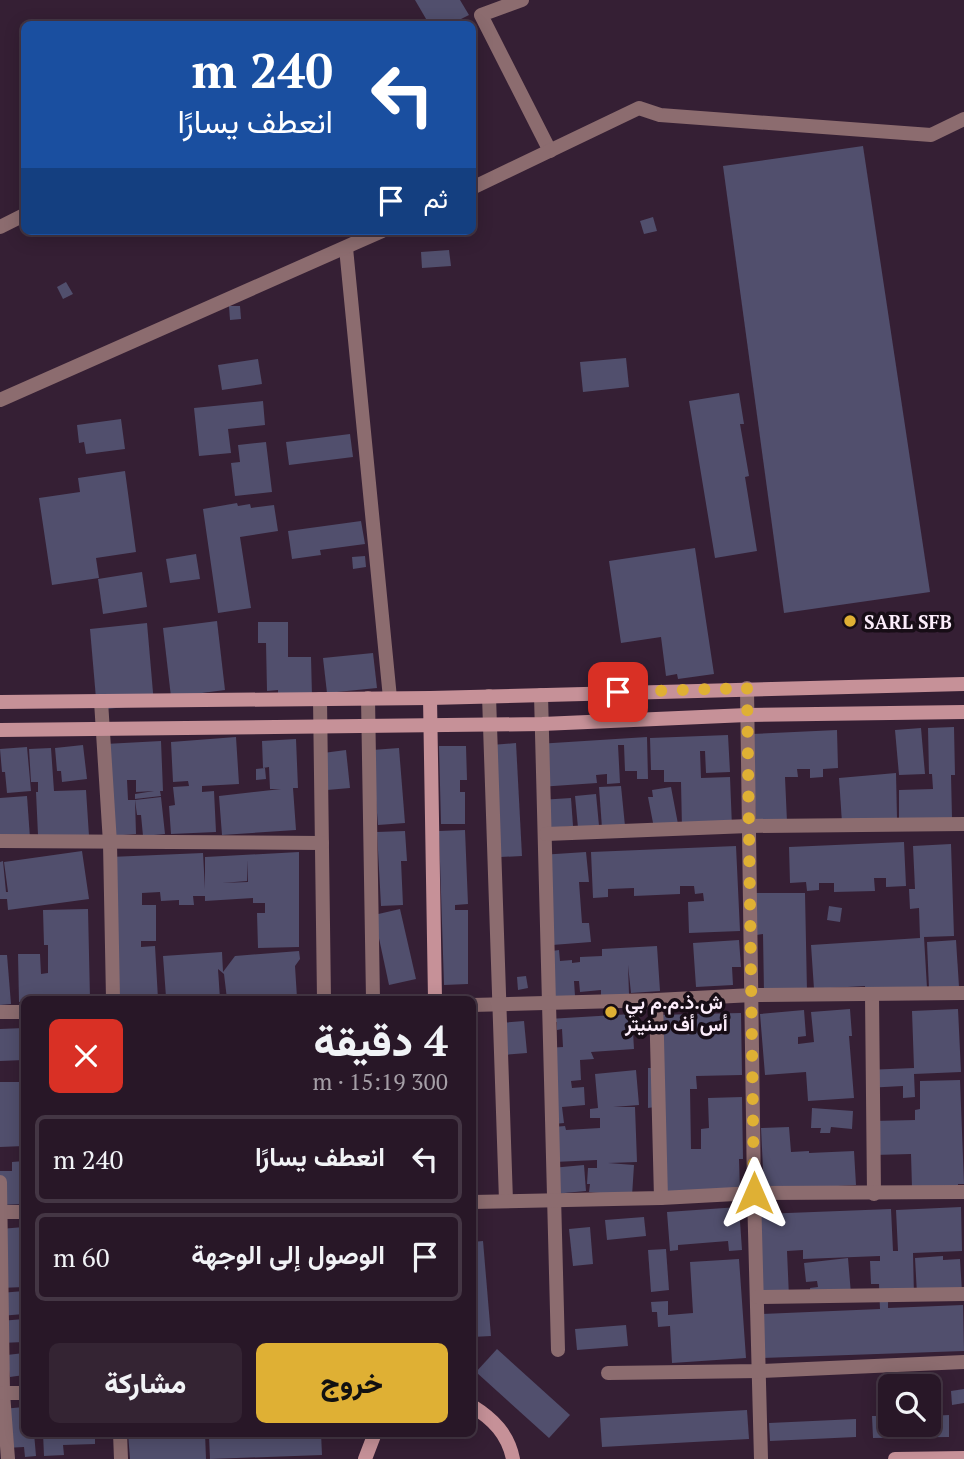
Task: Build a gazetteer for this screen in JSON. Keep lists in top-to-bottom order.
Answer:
{
  "places": ["SARL SFB", "ش.ذ.م.م بي أس أف سنيتر"],
  "page": {
    "turn": ["240 m", "انعطف يسارًا"],
    "then": "ثم",
    "heading": ["4 دقيقة", "300 m · 15:19"],
    "list": [
      {
        "name": "انعطف يسارًا",
        "value": "240 m"
      },
      {
        "name": "الوصول إلى الوجهة",
        "value": "60 m"
      }
    ],
    "buttons": ["خروج", "مشاركة"]
  }
}
